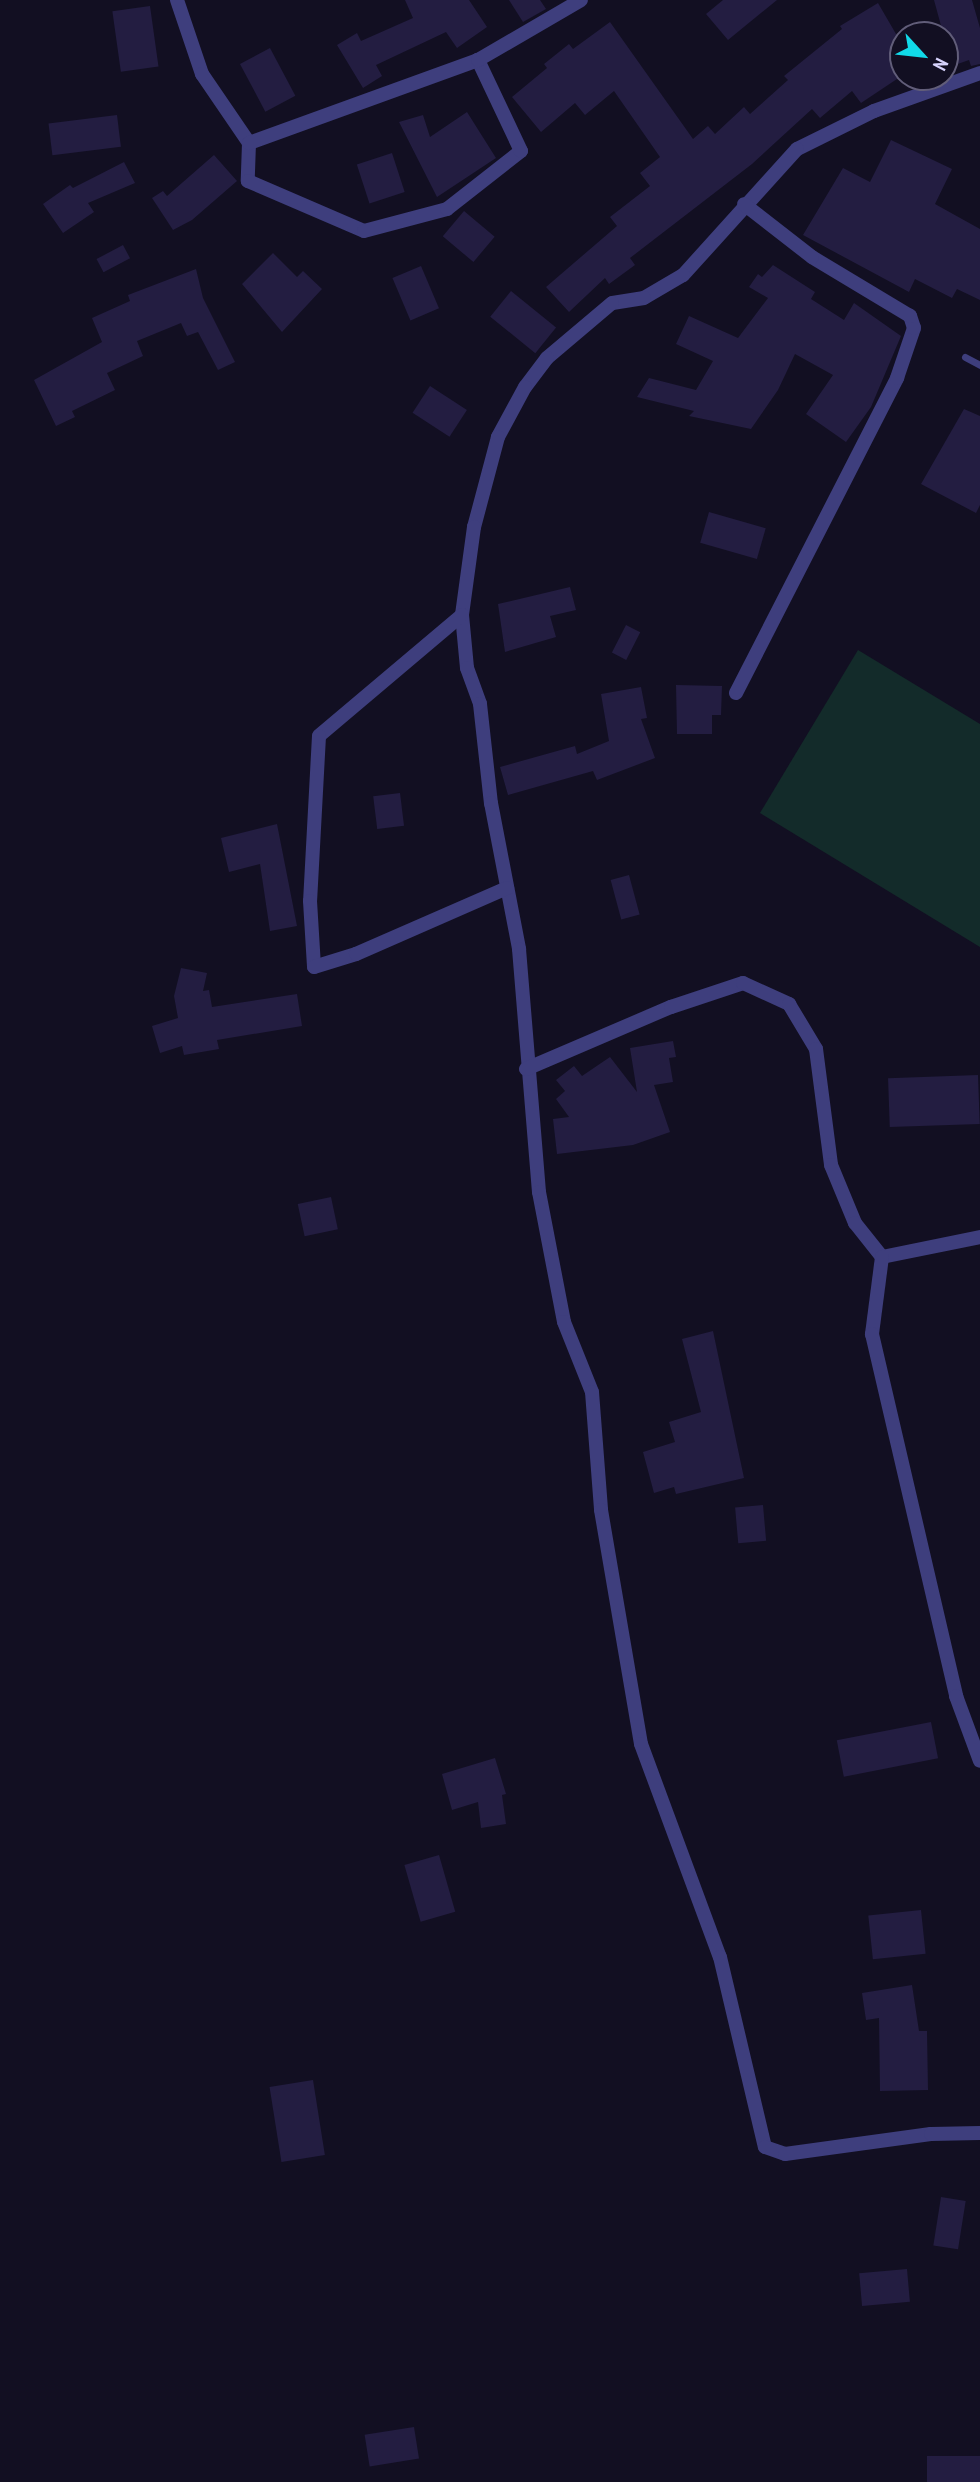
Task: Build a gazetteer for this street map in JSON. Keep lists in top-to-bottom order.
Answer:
{
  "north": "bottom right"
}
